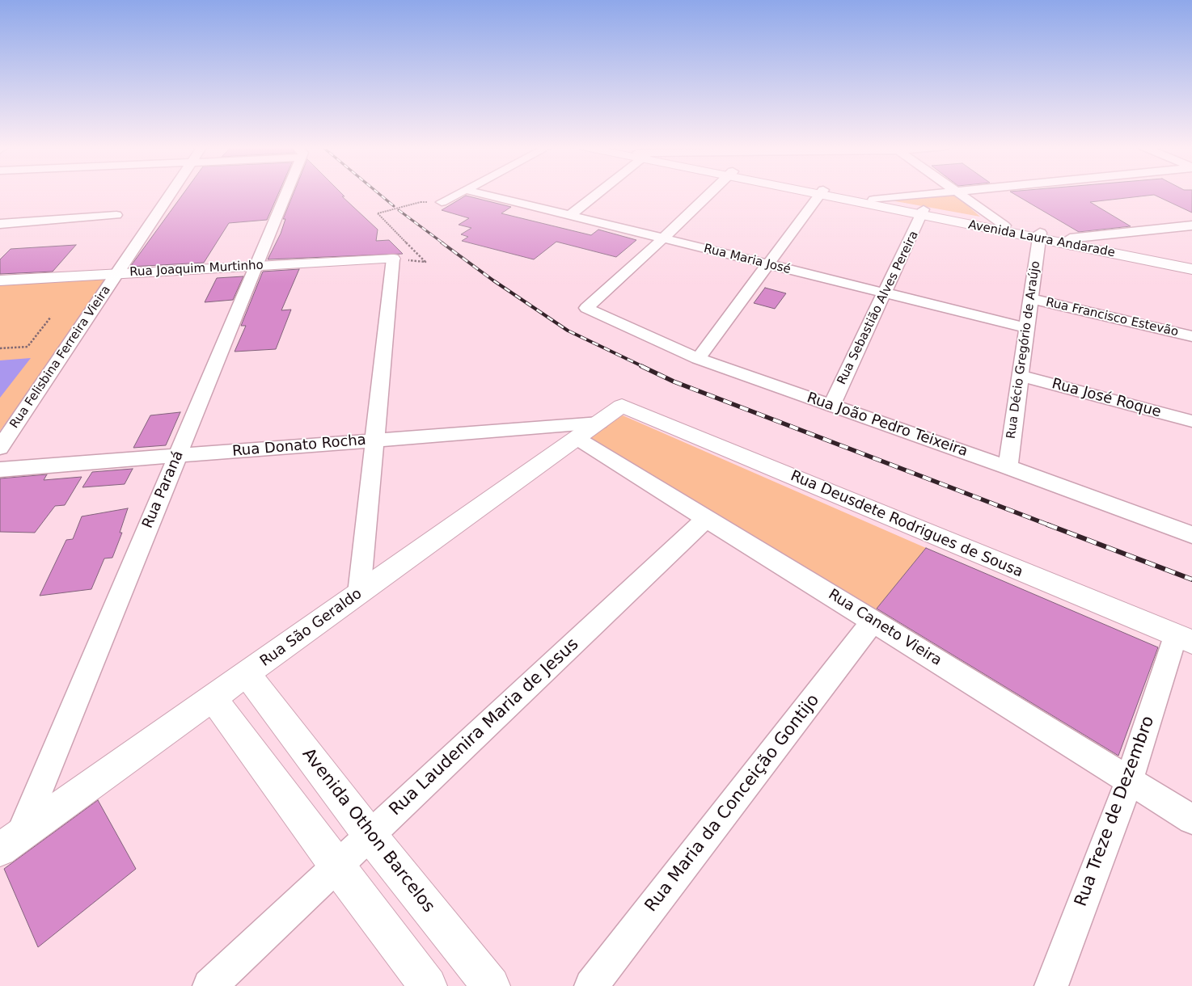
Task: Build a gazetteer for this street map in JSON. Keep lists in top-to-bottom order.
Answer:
{
  "streets": {
    "street": [
      "Avenida Laura Andarade",
      "Rua Maria José",
      "Rua Joaquim Murtinho",
      "Rua Sebastião Alves Pereira",
      "Rua Francisco Estevão",
      "Rua Décio Gregório de Araújo",
      "Rua Felisbina Ferreira Vieira",
      "Rua José Roque",
      "Rua João Pedro Teixeira",
      "Rua Donato Rocha",
      "Rua Paraná",
      "Rua Deusdete Rodrigues de Sousa",
      "Rua São Geraldo",
      "Rua Caneto Vieira",
      "Rua Laudenira Maria de Jesus",
      "Rua Maria da Conceição Gontijo",
      "Rua Treze de Dezembro",
      "Avenida Othon Barcelos"
    ]
  },
  "crossings": [
    ["Avenida Laura Andarade", "Rua Sebastião Alves Pereira"],
    ["Avenida Laura Andarade", "Rua Décio Gregório de Araújo"],
    ["Rua Maria José", "Rua Sebastião Alves Pereira"],
    ["Rua Maria José", "Rua Décio Gregório de Araújo"],
    ["Rua Maria José", "Rua João Pedro Teixeira"],
    ["Rua Joaquim Murtinho", "Rua Felisbina Ferreira Vieira"],
    ["Rua Joaquim Murtinho", "Rua Paraná"],
    ["Rua Sebastião Alves Pereira", "Rua João Pedro Teixeira"],
    ["Rua Francisco Estevão", "Rua Décio Gregório de Araújo"],
    ["Rua Décio Gregório de Araújo", "Rua José Roque"],
    ["Rua Décio Gregório de Araújo", "Rua João Pedro Teixeira"],
    ["Rua Donato Rocha", "Rua Paraná"],
    ["Rua Donato Rocha", "Rua São Geraldo"],
    ["Rua Paraná", "Rua São Geraldo"],
    ["Rua Deusdete Rodrigues de Sousa", "Rua São Geraldo"],
    ["Rua Deusdete Rodrigues de Sousa", "Rua Treze de Dezembro"],
    ["Rua São Geraldo", "Rua Caneto Vieira"],
    ["Rua São Geraldo", "Avenida Othon Barcelos"],
    ["Rua Caneto Vieira", "Rua Laudenira Maria de Jesus"],
    ["Rua Caneto Vieira", "Rua Maria da Conceição Gontijo"],
    ["Rua Caneto Vieira", "Rua Treze de Dezembro"],
    ["Rua Laudenira Maria de Jesus", "Avenida Othon Barcelos"]
  ]
}
